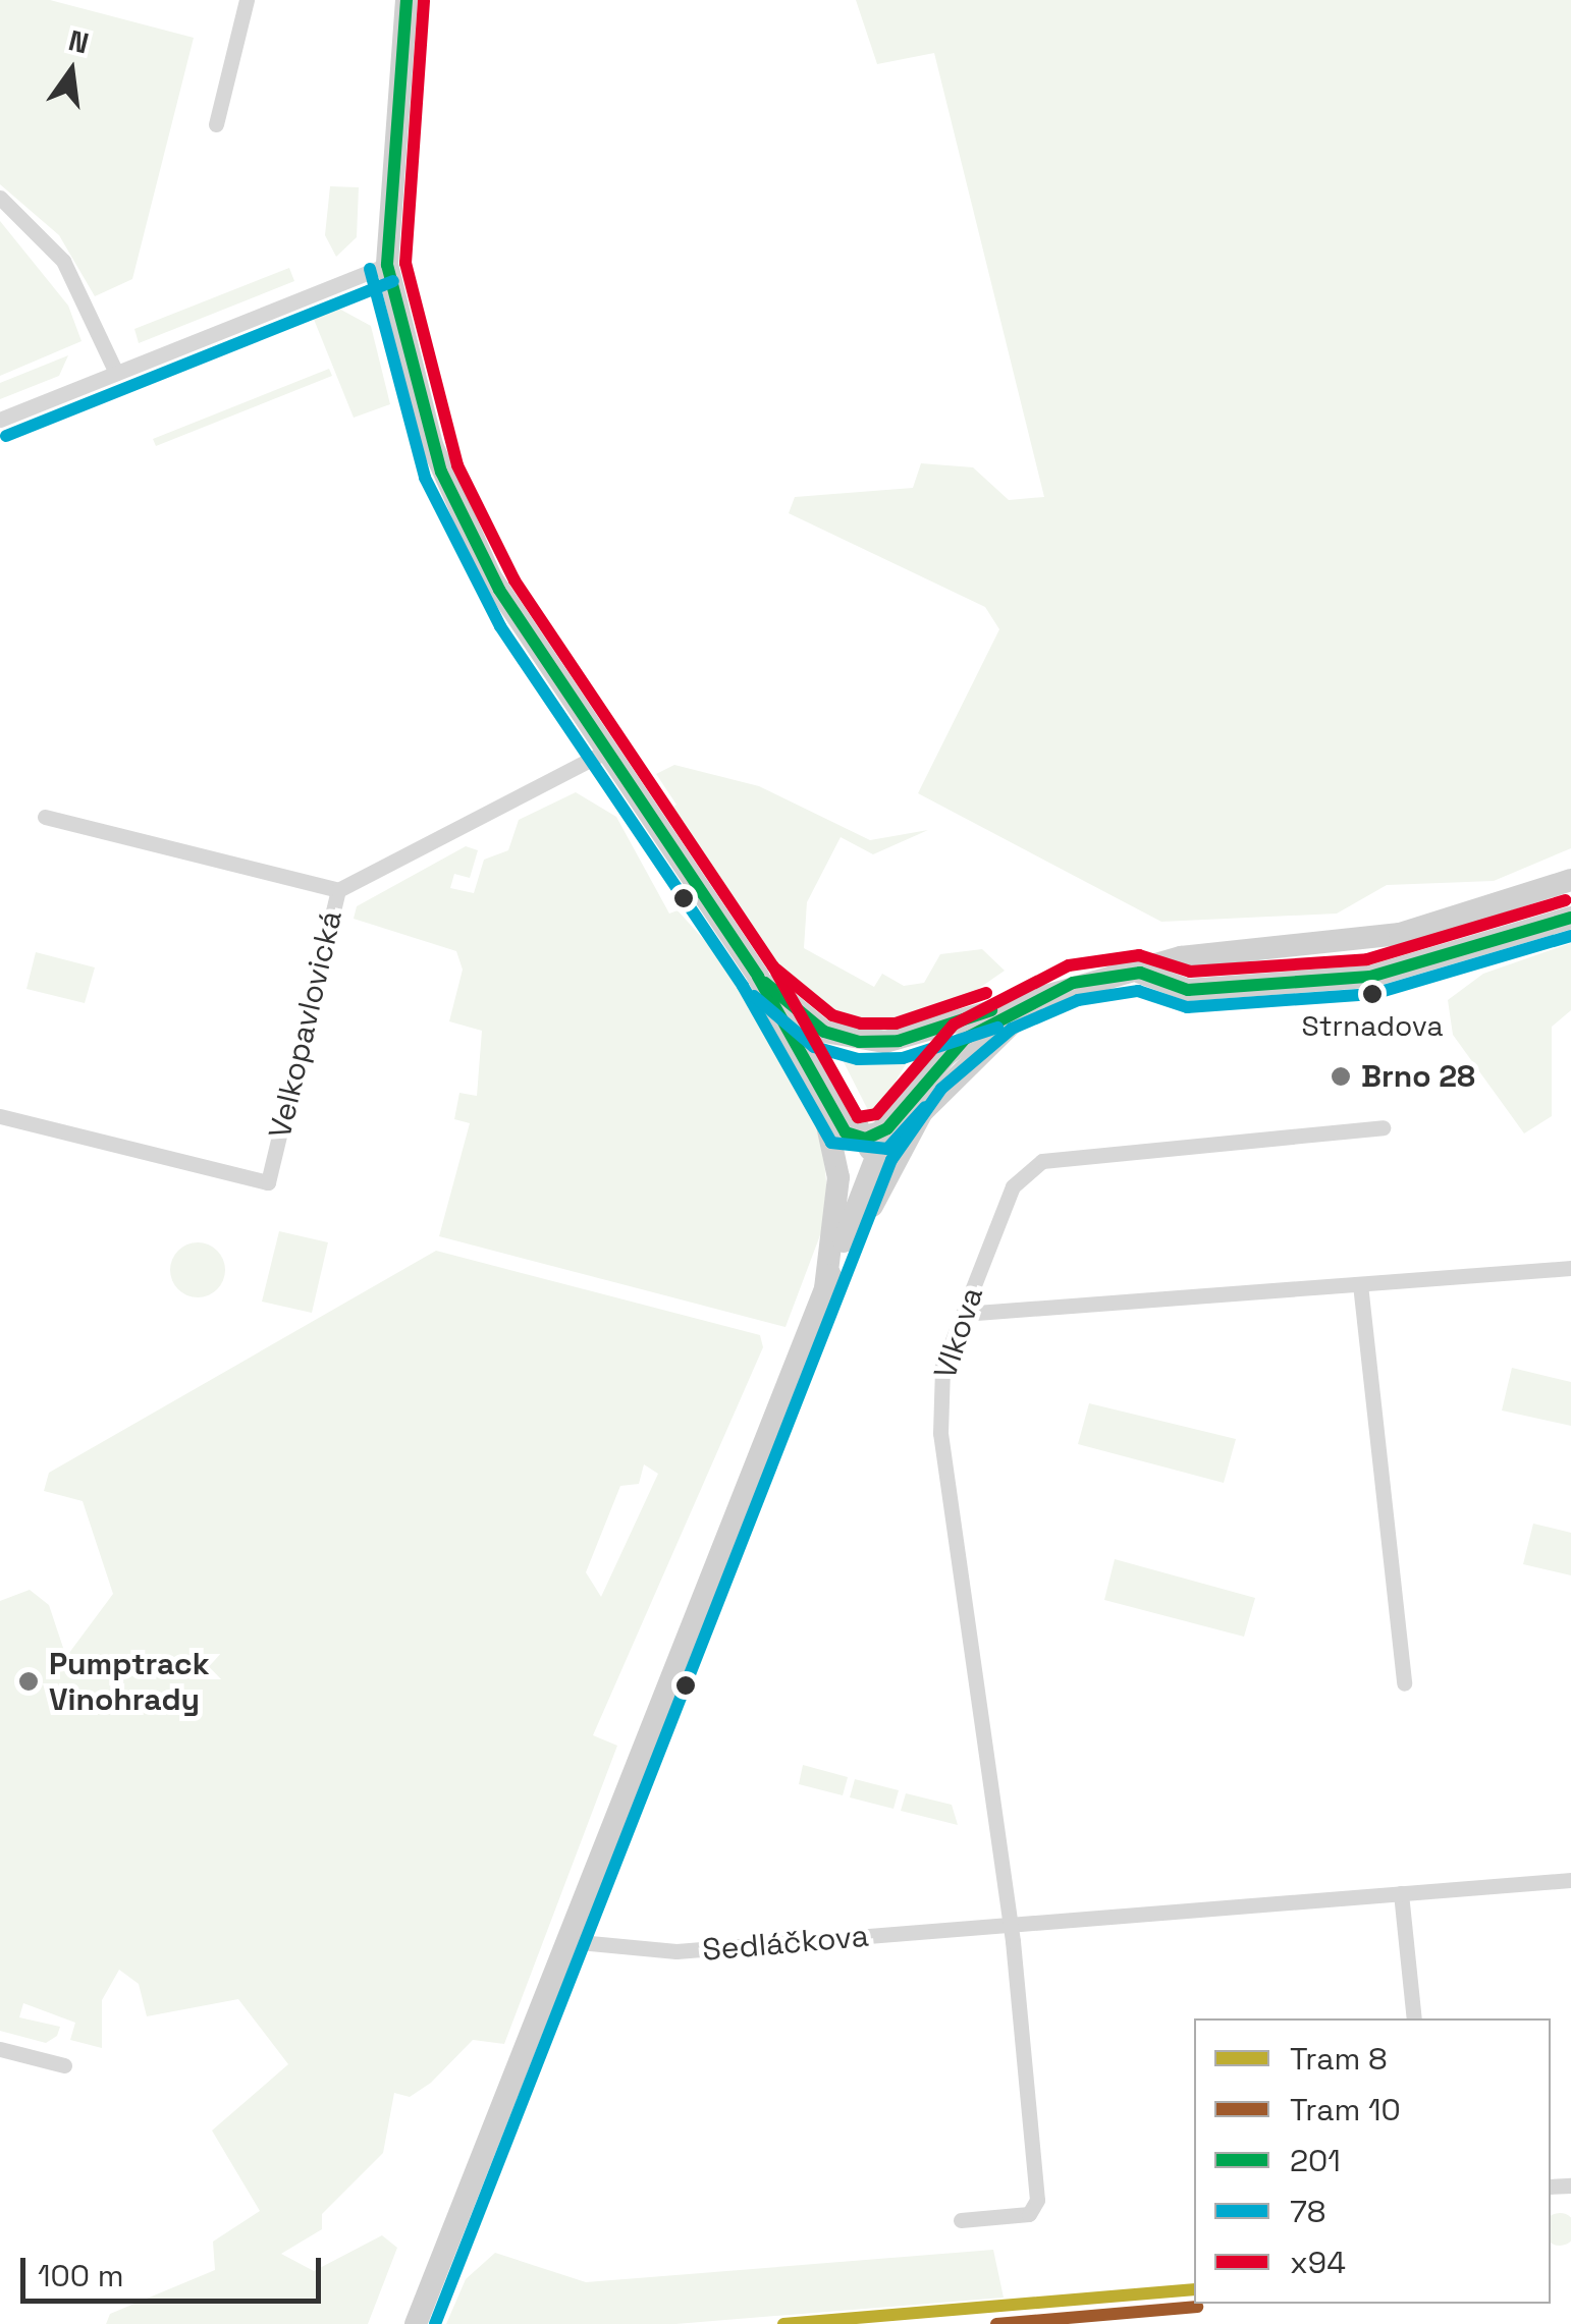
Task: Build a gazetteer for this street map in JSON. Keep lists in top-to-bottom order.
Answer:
{
  "streets": {
    "street": ["Velkopavlovická", "Vlkova", "Sedláčkova"]
  },
  "crossings": [
    ["Vlkova", "Sedláčkova"]
  ],
  "places": ["Strnadova", "Brno 28", "Pumptrack Vinohrady"],
  "lines": [
    "transit line 201",
    "transit line x94",
    "transit line 78",
    "tram line 8",
    "tram line 10"
  ],
  "legend": [
    "Tram 8",
    "Tram 10",
    "201",
    "78",
    "x94"
  ],
  "scale_bar": "100 m",
  "north": "top"
}
